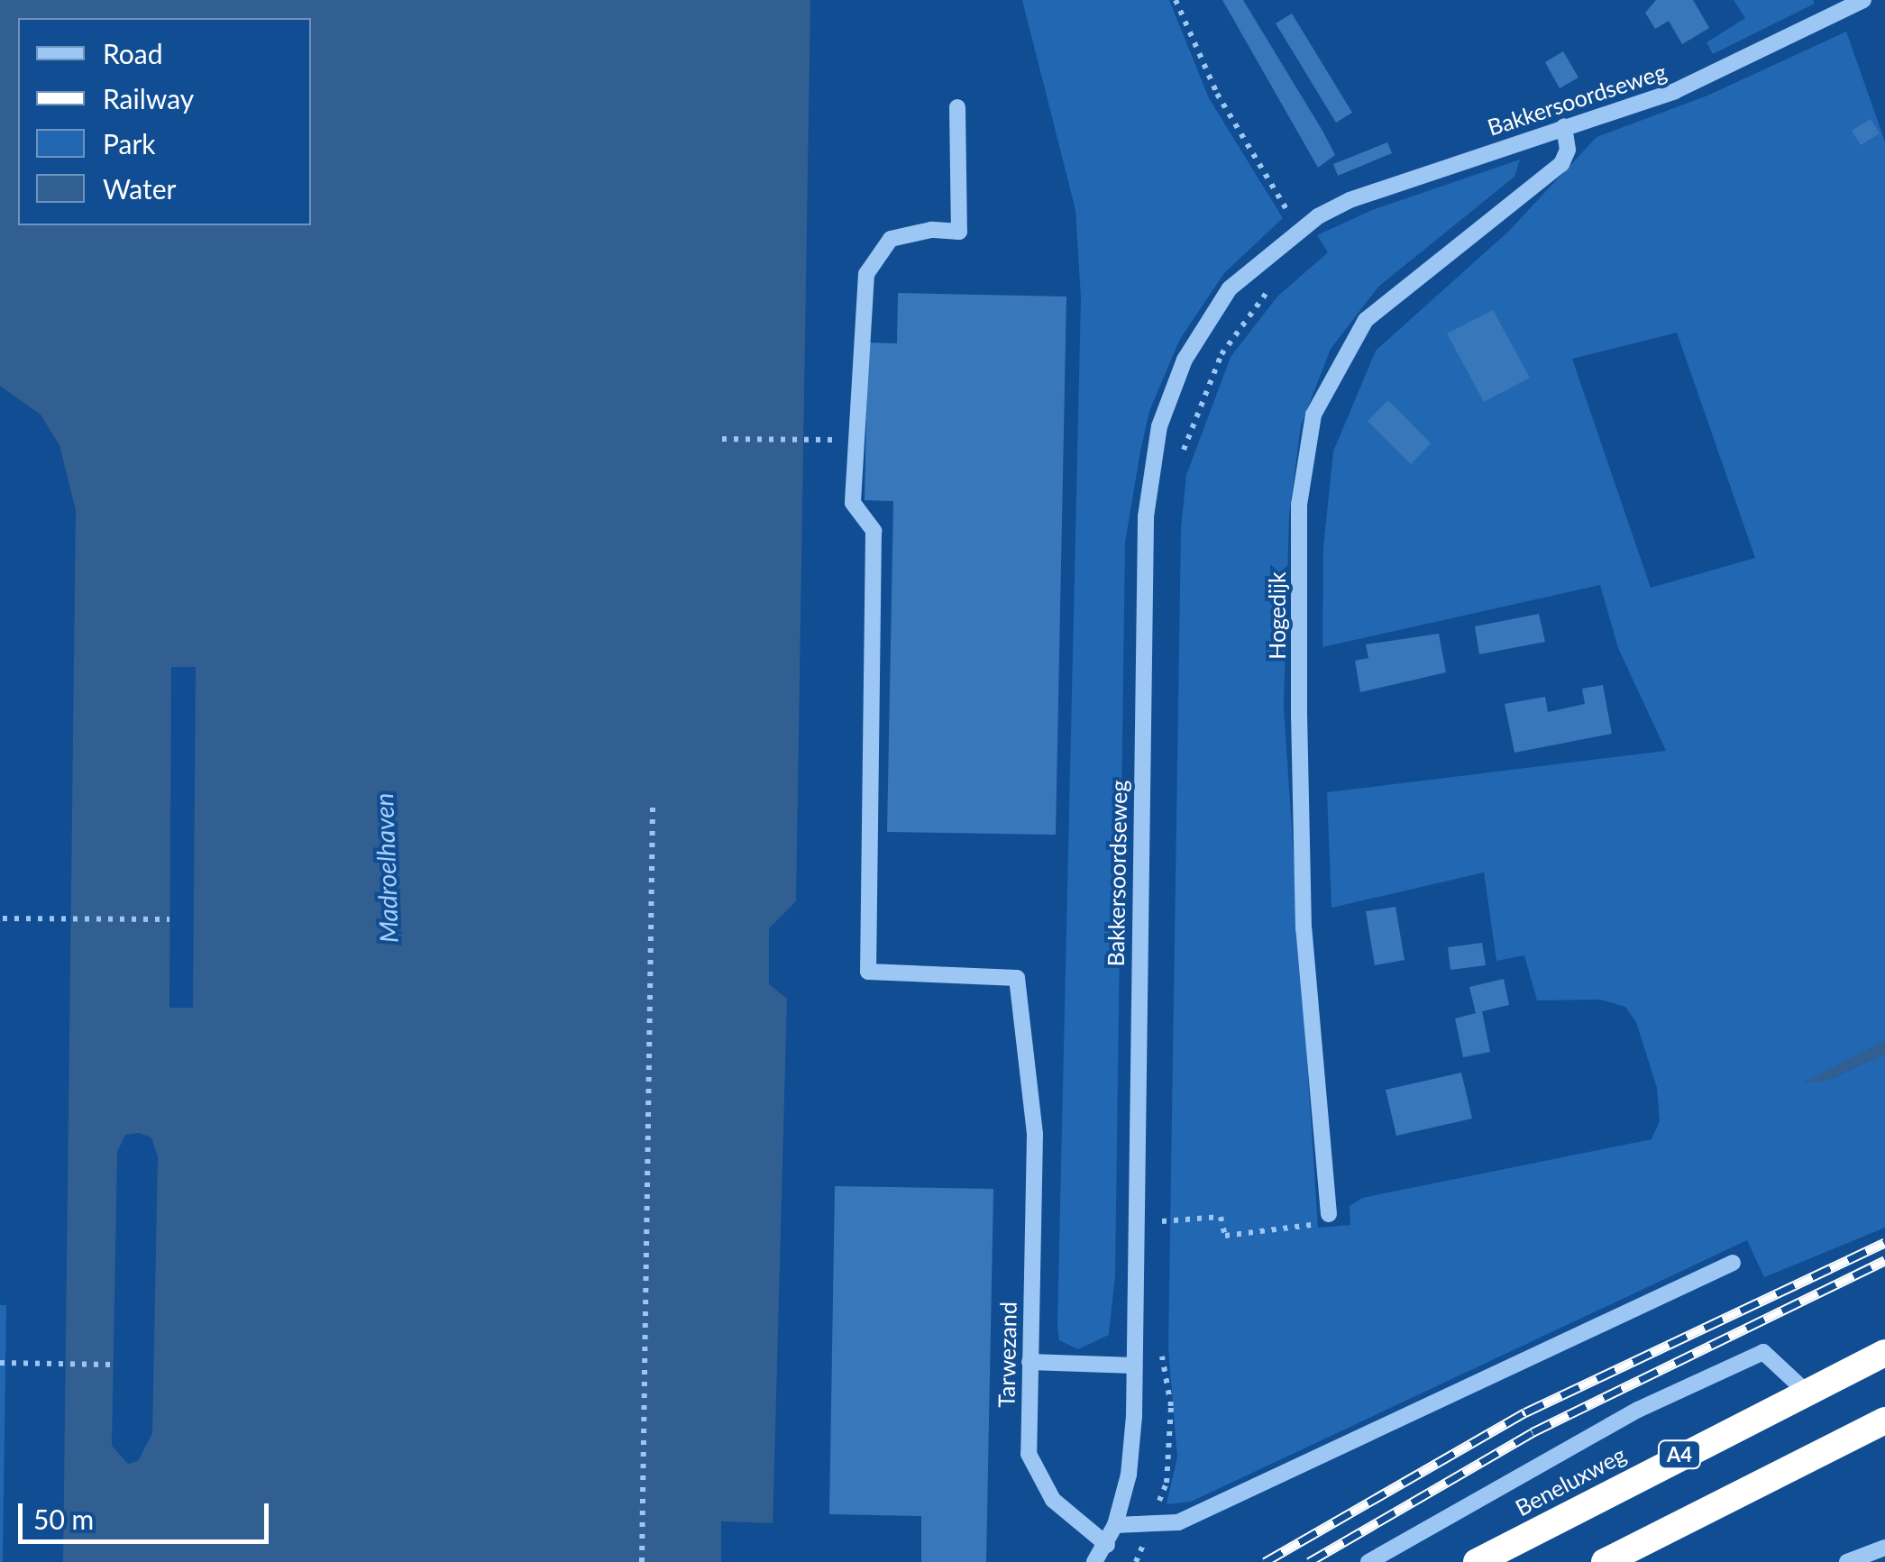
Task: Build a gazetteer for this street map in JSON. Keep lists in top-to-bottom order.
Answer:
{
  "streets": {
    "highway": ["A4", "Beneluxweg"],
    "street": ["Bakkersoordseweg", "Hogedijk", "Tarwezand"]
  },
  "crossings": [
    ["Bakkersoordseweg", "Hogedijk"],
    ["Bakkersoordseweg", "Tarwezand"]
  ],
  "water": ["Madroelhaven"],
  "legend": [
    "Road",
    "Railway",
    "Park",
    "Water"
  ],
  "scale_bar": "50 m"
}
